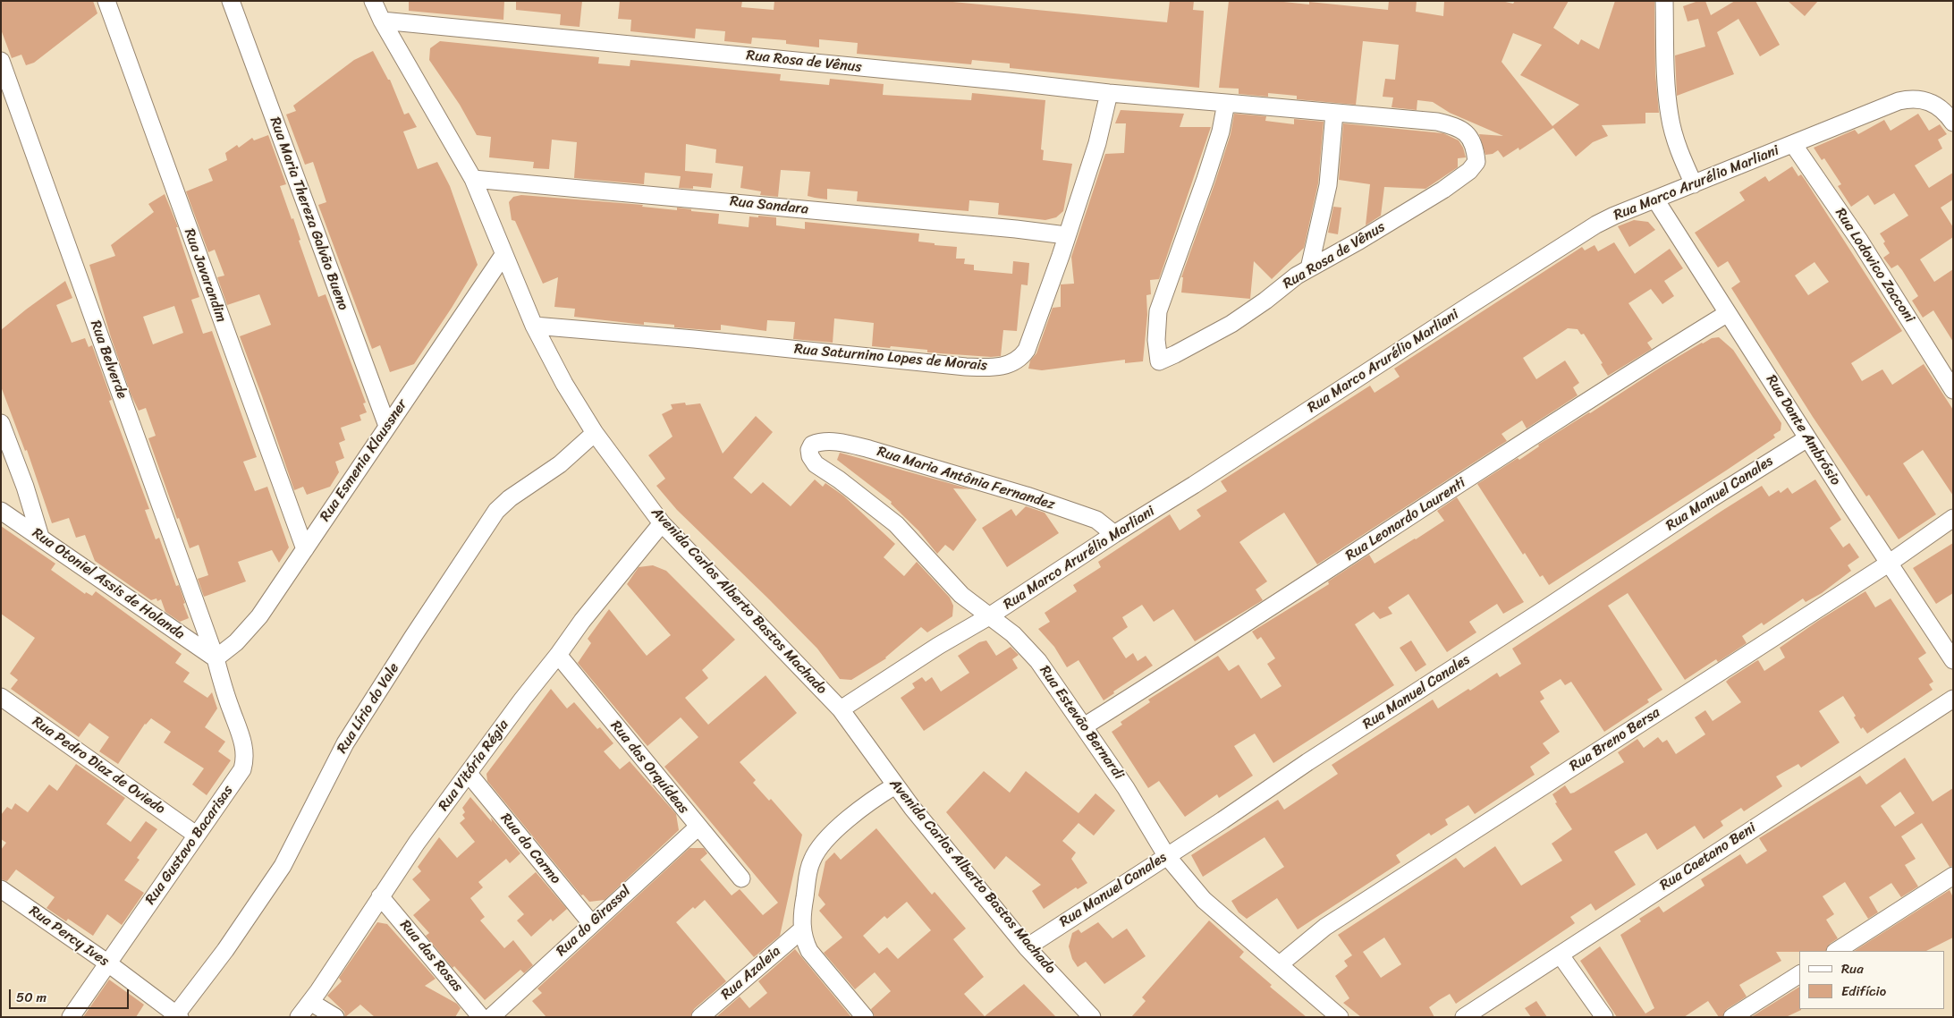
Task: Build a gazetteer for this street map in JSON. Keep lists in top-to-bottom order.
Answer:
{
  "streets": {
    "street": [
      "Rua Rosa de Vênus",
      "Rua Marco Arurélio Marliani",
      "Rua Sandara",
      "Rua Maria Thereza Galvão Bueno",
      "Rua Lodovico Zacconi",
      "Rua Javarandim",
      "Rua Saturnino Lopes de Morais",
      "Rua Belverde",
      "Rua Dante Ambrósio",
      "Rua Esmenia Klaussner",
      "Rua Maria Antônia Fernandez",
      "Rua Manuel Canales",
      "Rua Leonardo Laurenti",
      "Rua Otoniel Assis de Holanda",
      "Avenida Carlos Alberto Bastos Machado",
      "Rua Lírio do Vale",
      "Rua Estevão Bernardi",
      "Rua Breno Bersa",
      "Rua Pedro Diaz de Oviedo",
      "Rua Vitória Régia",
      "Rua das Orquídeas",
      "Rua Gustavo Bacarisas",
      "Rua do Carmo",
      "Rua Caetano Beni",
      "Rua do Girassol",
      "Rua Percy Ives",
      "Rua das Rosas",
      "Rua Azaleia"
    ]
  },
  "crossings": [
    ["Rua Rosa de Vênus", "Rua Saturnino Lopes de Morais"],
    ["Rua Rosa de Vênus", "Avenida Carlos Alberto Bastos Machado"],
    ["Rua Marco Arurélio Marliani", "Rua Lodovico Zacconi"],
    ["Rua Marco Arurélio Marliani", "Rua Dante Ambrósio"],
    ["Rua Marco Arurélio Marliani", "Rua Maria Antônia Fernandez"],
    ["Rua Marco Arurélio Marliani", "Avenida Carlos Alberto Bastos Machado"],
    ["Rua Marco Arurélio Marliani", "Rua Estevão Bernardi"],
    ["Rua Sandara", "Rua Saturnino Lopes de Morais"],
    ["Rua Sandara", "Avenida Carlos Alberto Bastos Machado"],
    ["Rua Maria Thereza Galvão Bueno", "Rua Esmenia Klaussner"],
    ["Rua Javarandim", "Rua Esmenia Klaussner"],
    ["Rua Saturnino Lopes de Morais", "Avenida Carlos Alberto Bastos Machado"],
    ["Rua Belverde", "Rua Esmenia Klaussner"],
    ["Rua Belverde", "Rua Otoniel Assis de Holanda"],
    ["Rua Belverde", "Rua Gustavo Bacarisas"],
    ["Rua Dante Ambrósio", "Rua Manuel Canales"],
    ["Rua Dante Ambrósio", "Rua Leonardo Laurenti"],
    ["Rua Dante Ambrósio", "Rua Breno Bersa"],
    ["Rua Esmenia Klaussner", "Rua Otoniel Assis de Holanda"],
    ["Rua Esmenia Klaussner", "Avenida Carlos Alberto Bastos Machado"],
    ["Rua Esmenia Klaussner", "Rua Gustavo Bacarisas"],
    ["Rua Maria Antônia Fernandez", "Rua Estevão Bernardi"],
    ["Rua Manuel Canales", "Avenida Carlos Alberto Bastos Machado"],
    ["Rua Manuel Canales", "Rua Estevão Bernardi"],
    ["Rua Leonardo Laurenti", "Rua Estevão Bernardi"],
    ["Rua Otoniel Assis de Holanda", "Rua Gustavo Bacarisas"],
    ["Avenida Carlos Alberto Bastos Machado", "Rua Lírio do Vale"],
    ["Avenida Carlos Alberto Bastos Machado", "Rua Vitória Régia"],
    ["Rua Lírio do Vale", "Rua Percy Ives"],
    ["Rua Estevão Bernardi", "Rua Breno Bersa"],
    ["Rua Pedro Diaz de Oviedo", "Rua Gustavo Bacarisas"],
    ["Rua Vitória Régia", "Rua das Orquídeas"],
    ["Rua Vitória Régia", "Rua do Carmo"],
    ["Rua Vitória Régia", "Rua das Rosas"],
    ["Rua das Orquídeas", "Rua do Girassol"],
    ["Rua Gustavo Bacarisas", "Rua Percy Ives"],
    ["Rua do Carmo", "Rua do Girassol"]
  ],
  "legend": ["Rua", "Edifício"],
  "scale_bar": "50 m"
}
